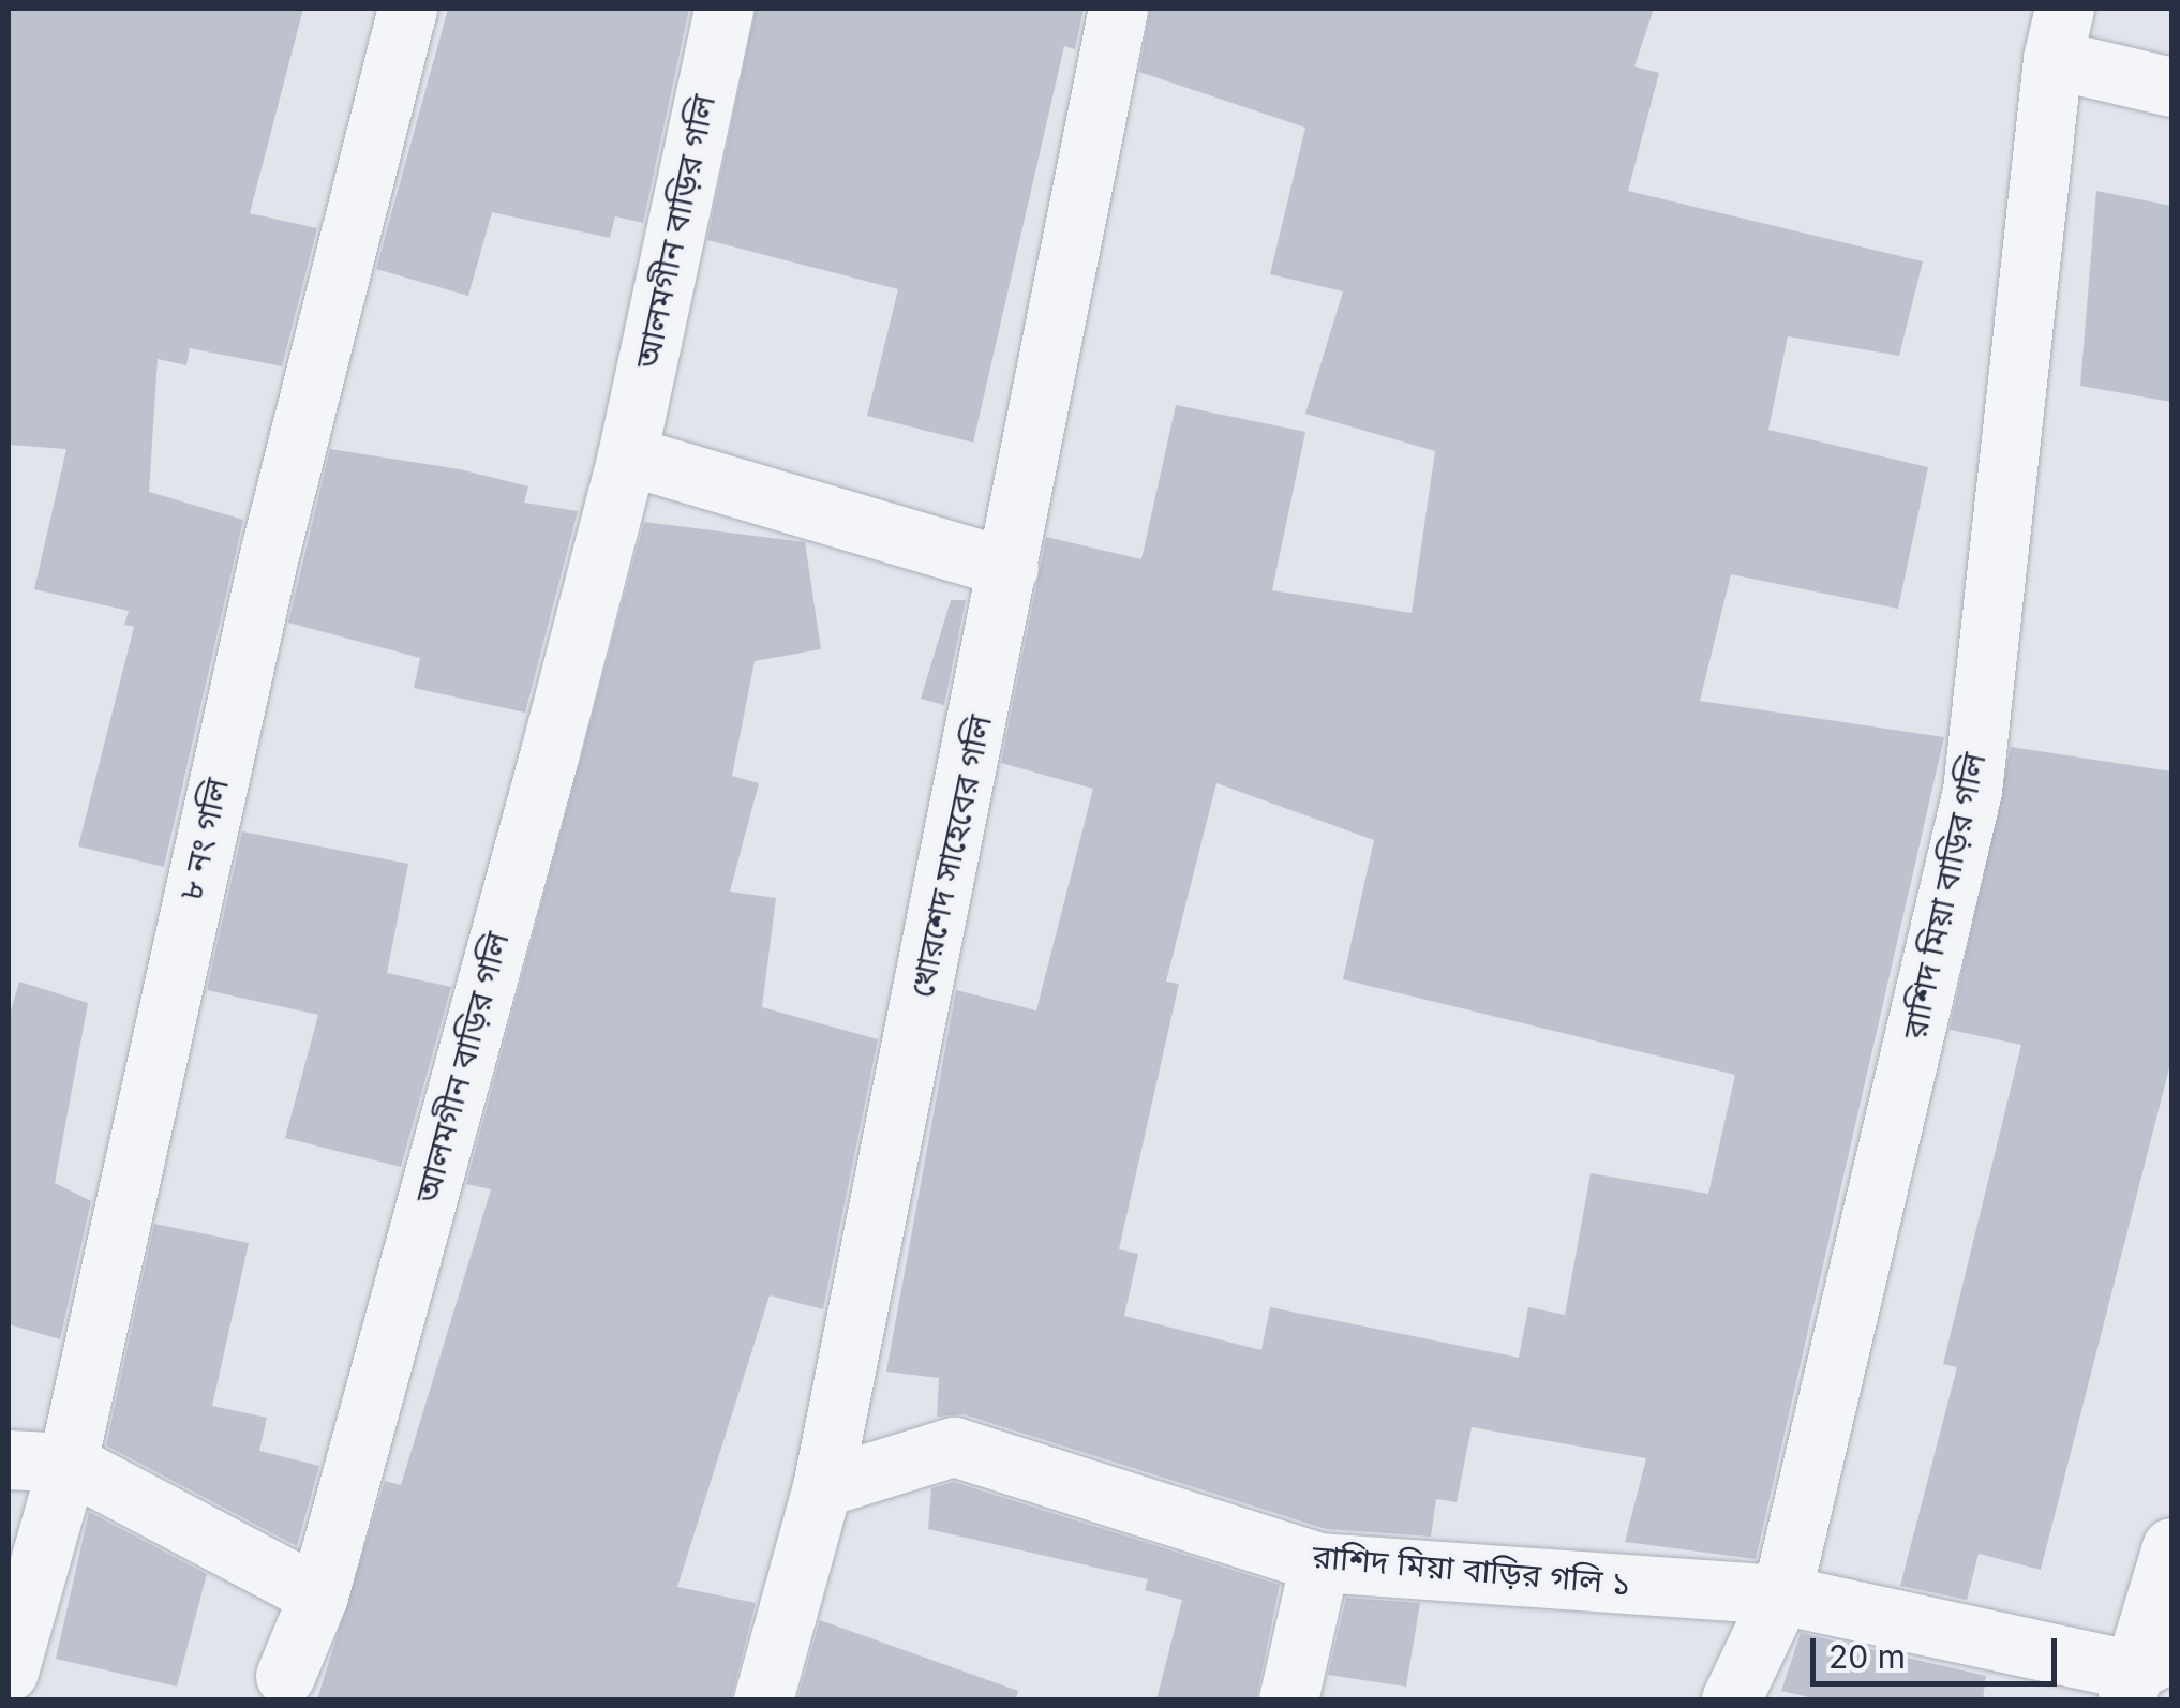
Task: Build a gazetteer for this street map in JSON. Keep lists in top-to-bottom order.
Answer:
{
  "streets": {
    "street": [
      "আলমগীন বাড়ির গলি",
      "৮ নং গলি",
      "খোরশেদ সাহেবের গলি",
      "রাশিদ মিয়া বাড়ির গলি",
      "রাশিদ মিয়া বাড়ির গলি ১"
    ]
  },
  "crossings": [
    ["খোরশেদ সাহেবের গলি", "রাশিদ মিয়া বাড়ির গলি ১"],
    ["রাশিদ মিয়া বাড়ির গলি", "রাশিদ মিয়া বাড়ির গলি ১"]
  ],
  "scale_bar": "20 m"
}
